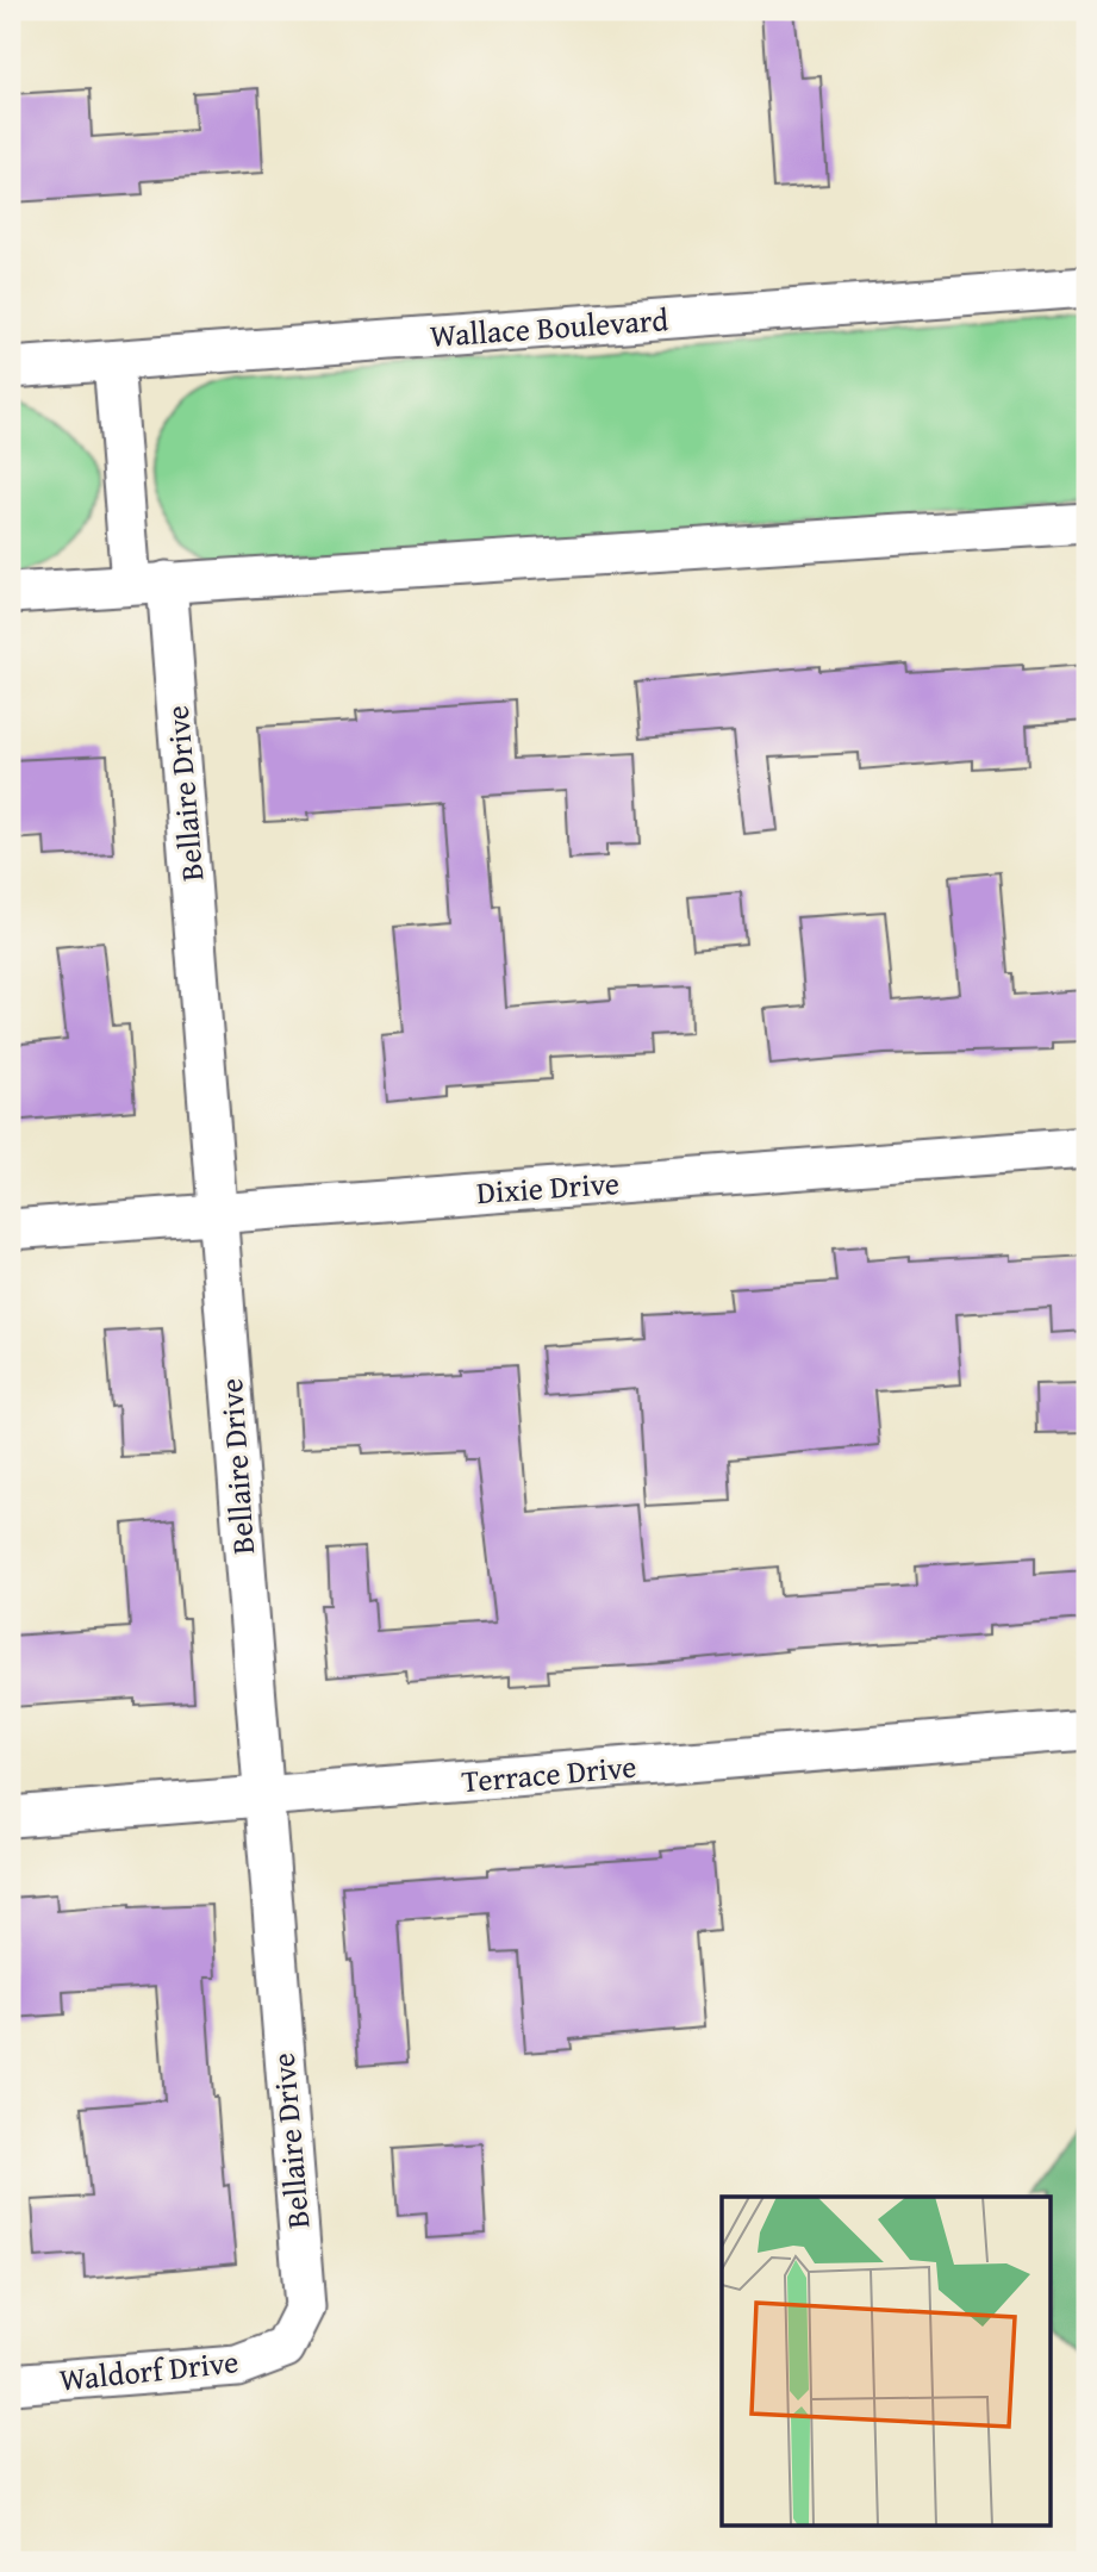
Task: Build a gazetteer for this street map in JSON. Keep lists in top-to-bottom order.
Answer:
{
  "streets": {
    "street": [
      "Wallace Boulevard",
      "Bellaire Drive",
      "Dixie Drive",
      "Terrace Drive",
      "Waldorf Drive"
    ]
  },
  "crossings": [
    ["Wallace Boulevard", "Bellaire Drive"],
    ["Bellaire Drive", "Dixie Drive"],
    ["Bellaire Drive", "Terrace Drive"],
    ["Bellaire Drive", "Waldorf Drive"]
  ]
}
